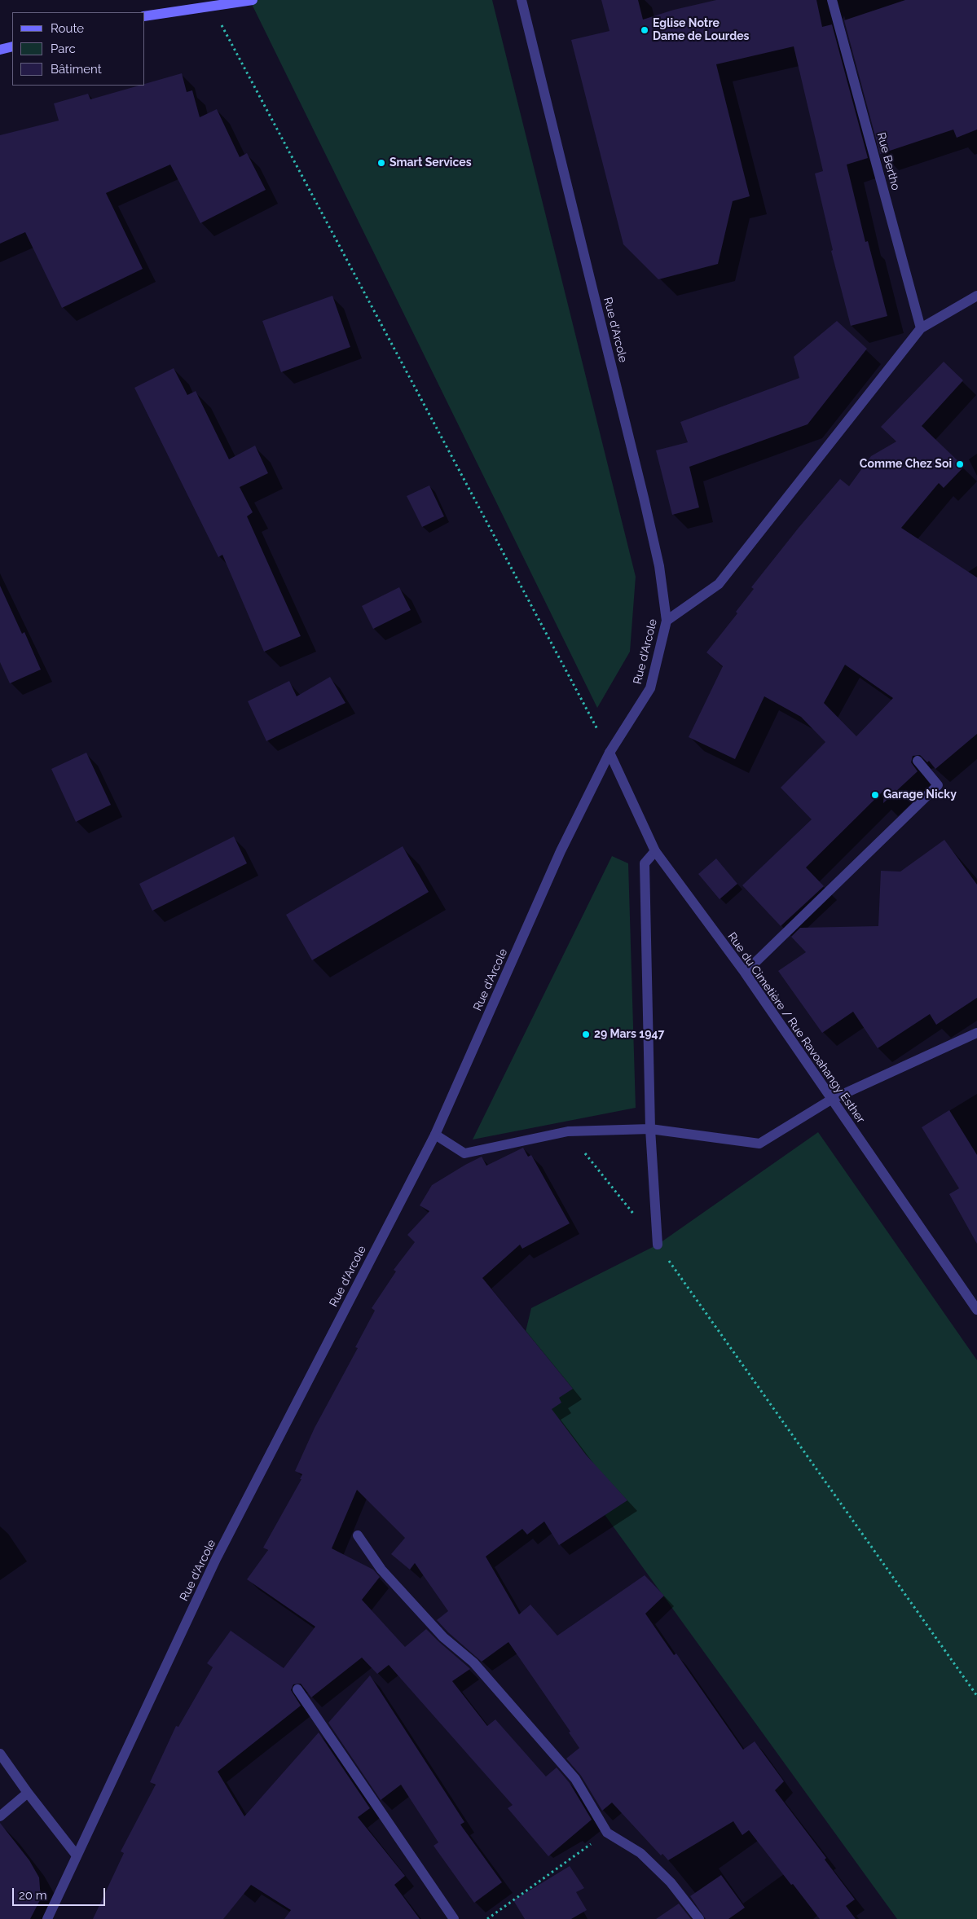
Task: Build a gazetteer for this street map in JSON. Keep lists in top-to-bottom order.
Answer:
{
  "streets": {
    "street": ["Rue Bertho", "Rue d'Arcole", "Rue du Cimetière / Rue Ravoahangy Esther"]
  },
  "crossings": [
    ["Rue d'Arcole", "Rue du Cimetière / Rue Ravoahangy Esther"]
  ],
  "places": [
    "Eglise Notre Dame de Lourdes",
    "Smart Services",
    "Comme Chez Soi",
    "Garage Nicky",
    "29 Mars 1947"
  ],
  "legend": ["Route", "Parc", "Bâtiment"],
  "scale_bar": "20 m"
}
